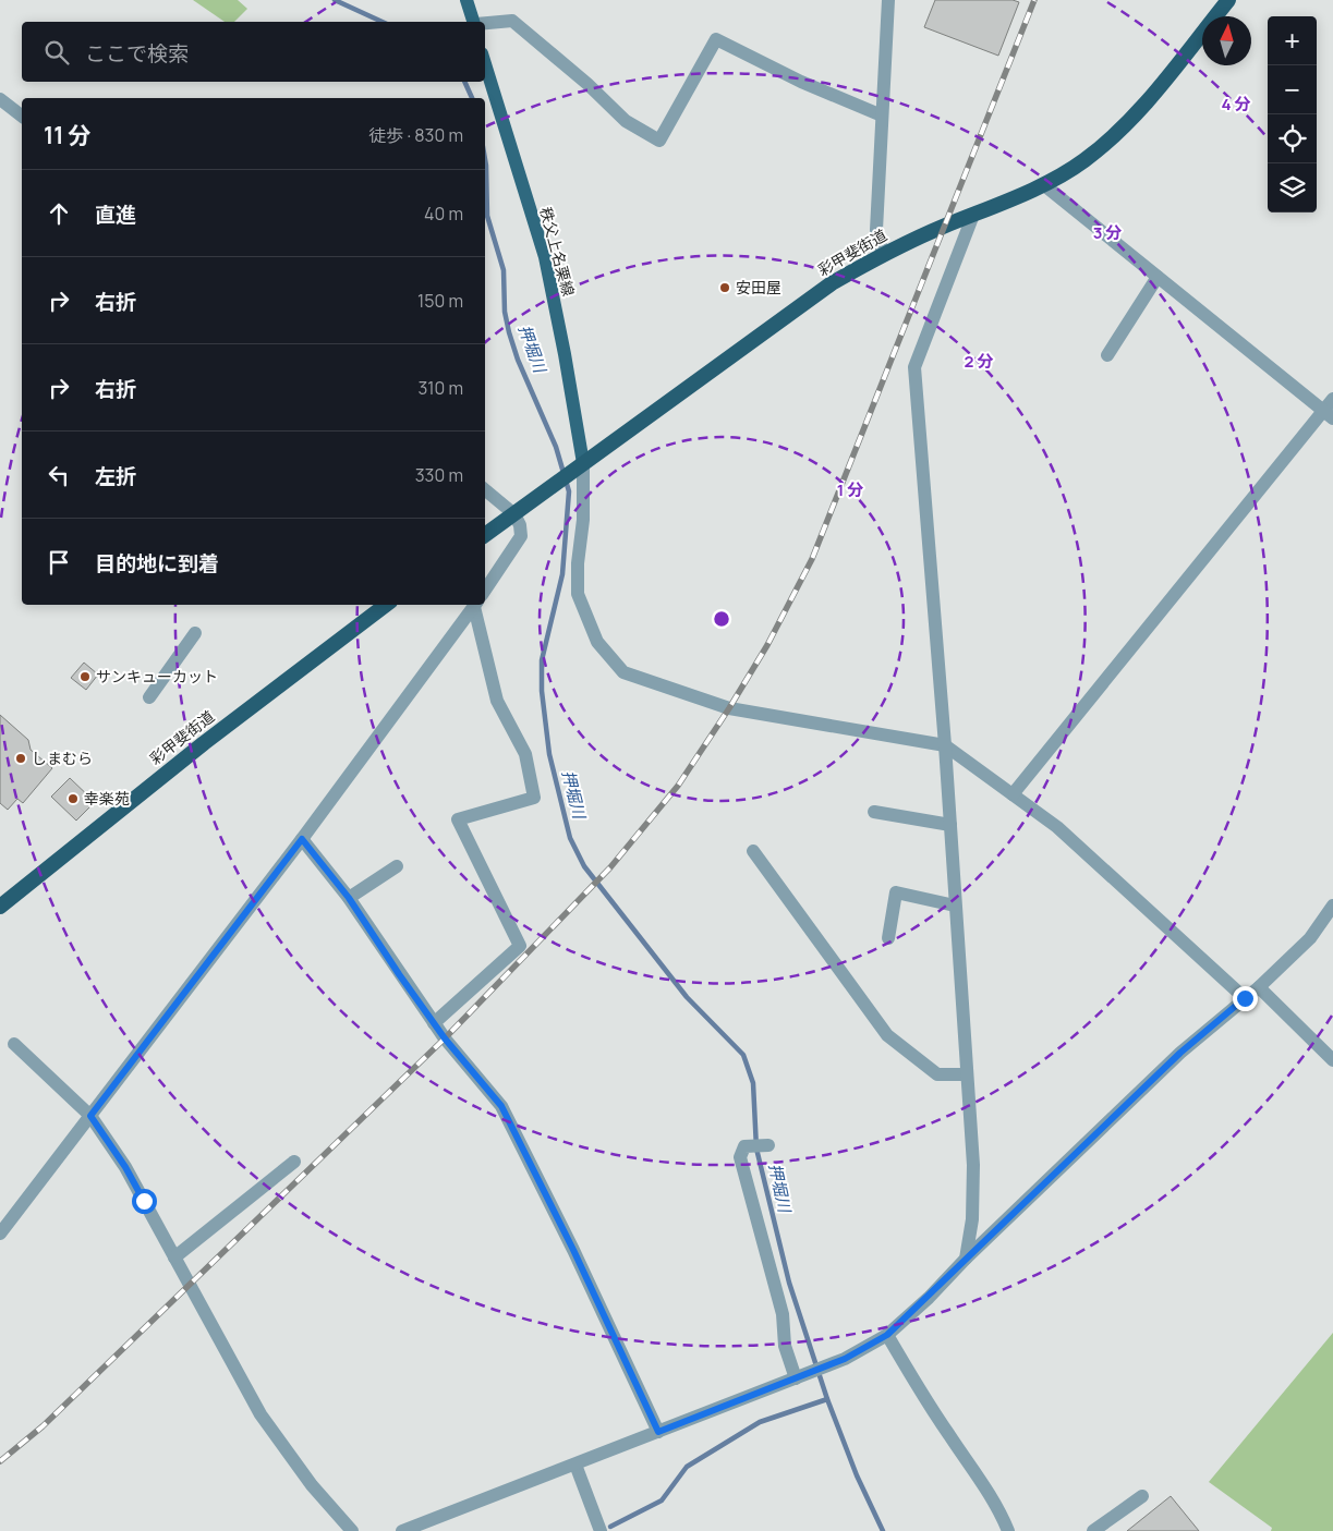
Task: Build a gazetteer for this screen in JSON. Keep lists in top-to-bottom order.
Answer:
{
  "streets": {
    "highway": ["彩甲斐街道"],
    "main road": ["秩父上名栗線"]
  },
  "crossings": [
    ["秩父上名栗線", "彩甲斐街道"]
  ],
  "water": ["押堀川"],
  "places": [
    "安田屋",
    "サンキューカット",
    "しまむら",
    "幸楽苑"
  ],
  "north": "top",
  "page": {
    "map_buttons": ["+", "−"],
    "search": "ここで検索",
    "heading": ["11 分", "徒歩 · 830 m"],
    "list": [
      ["直進", "40 m"],
      ["右折", "150 m"],
      ["右折", "310 m"],
      ["左折", "330 m"],
      "目的地に到着"
    ]
  },
  "rings": [
    "4 分",
    "3 分",
    "2 分",
    "1 分"
  ]
}
